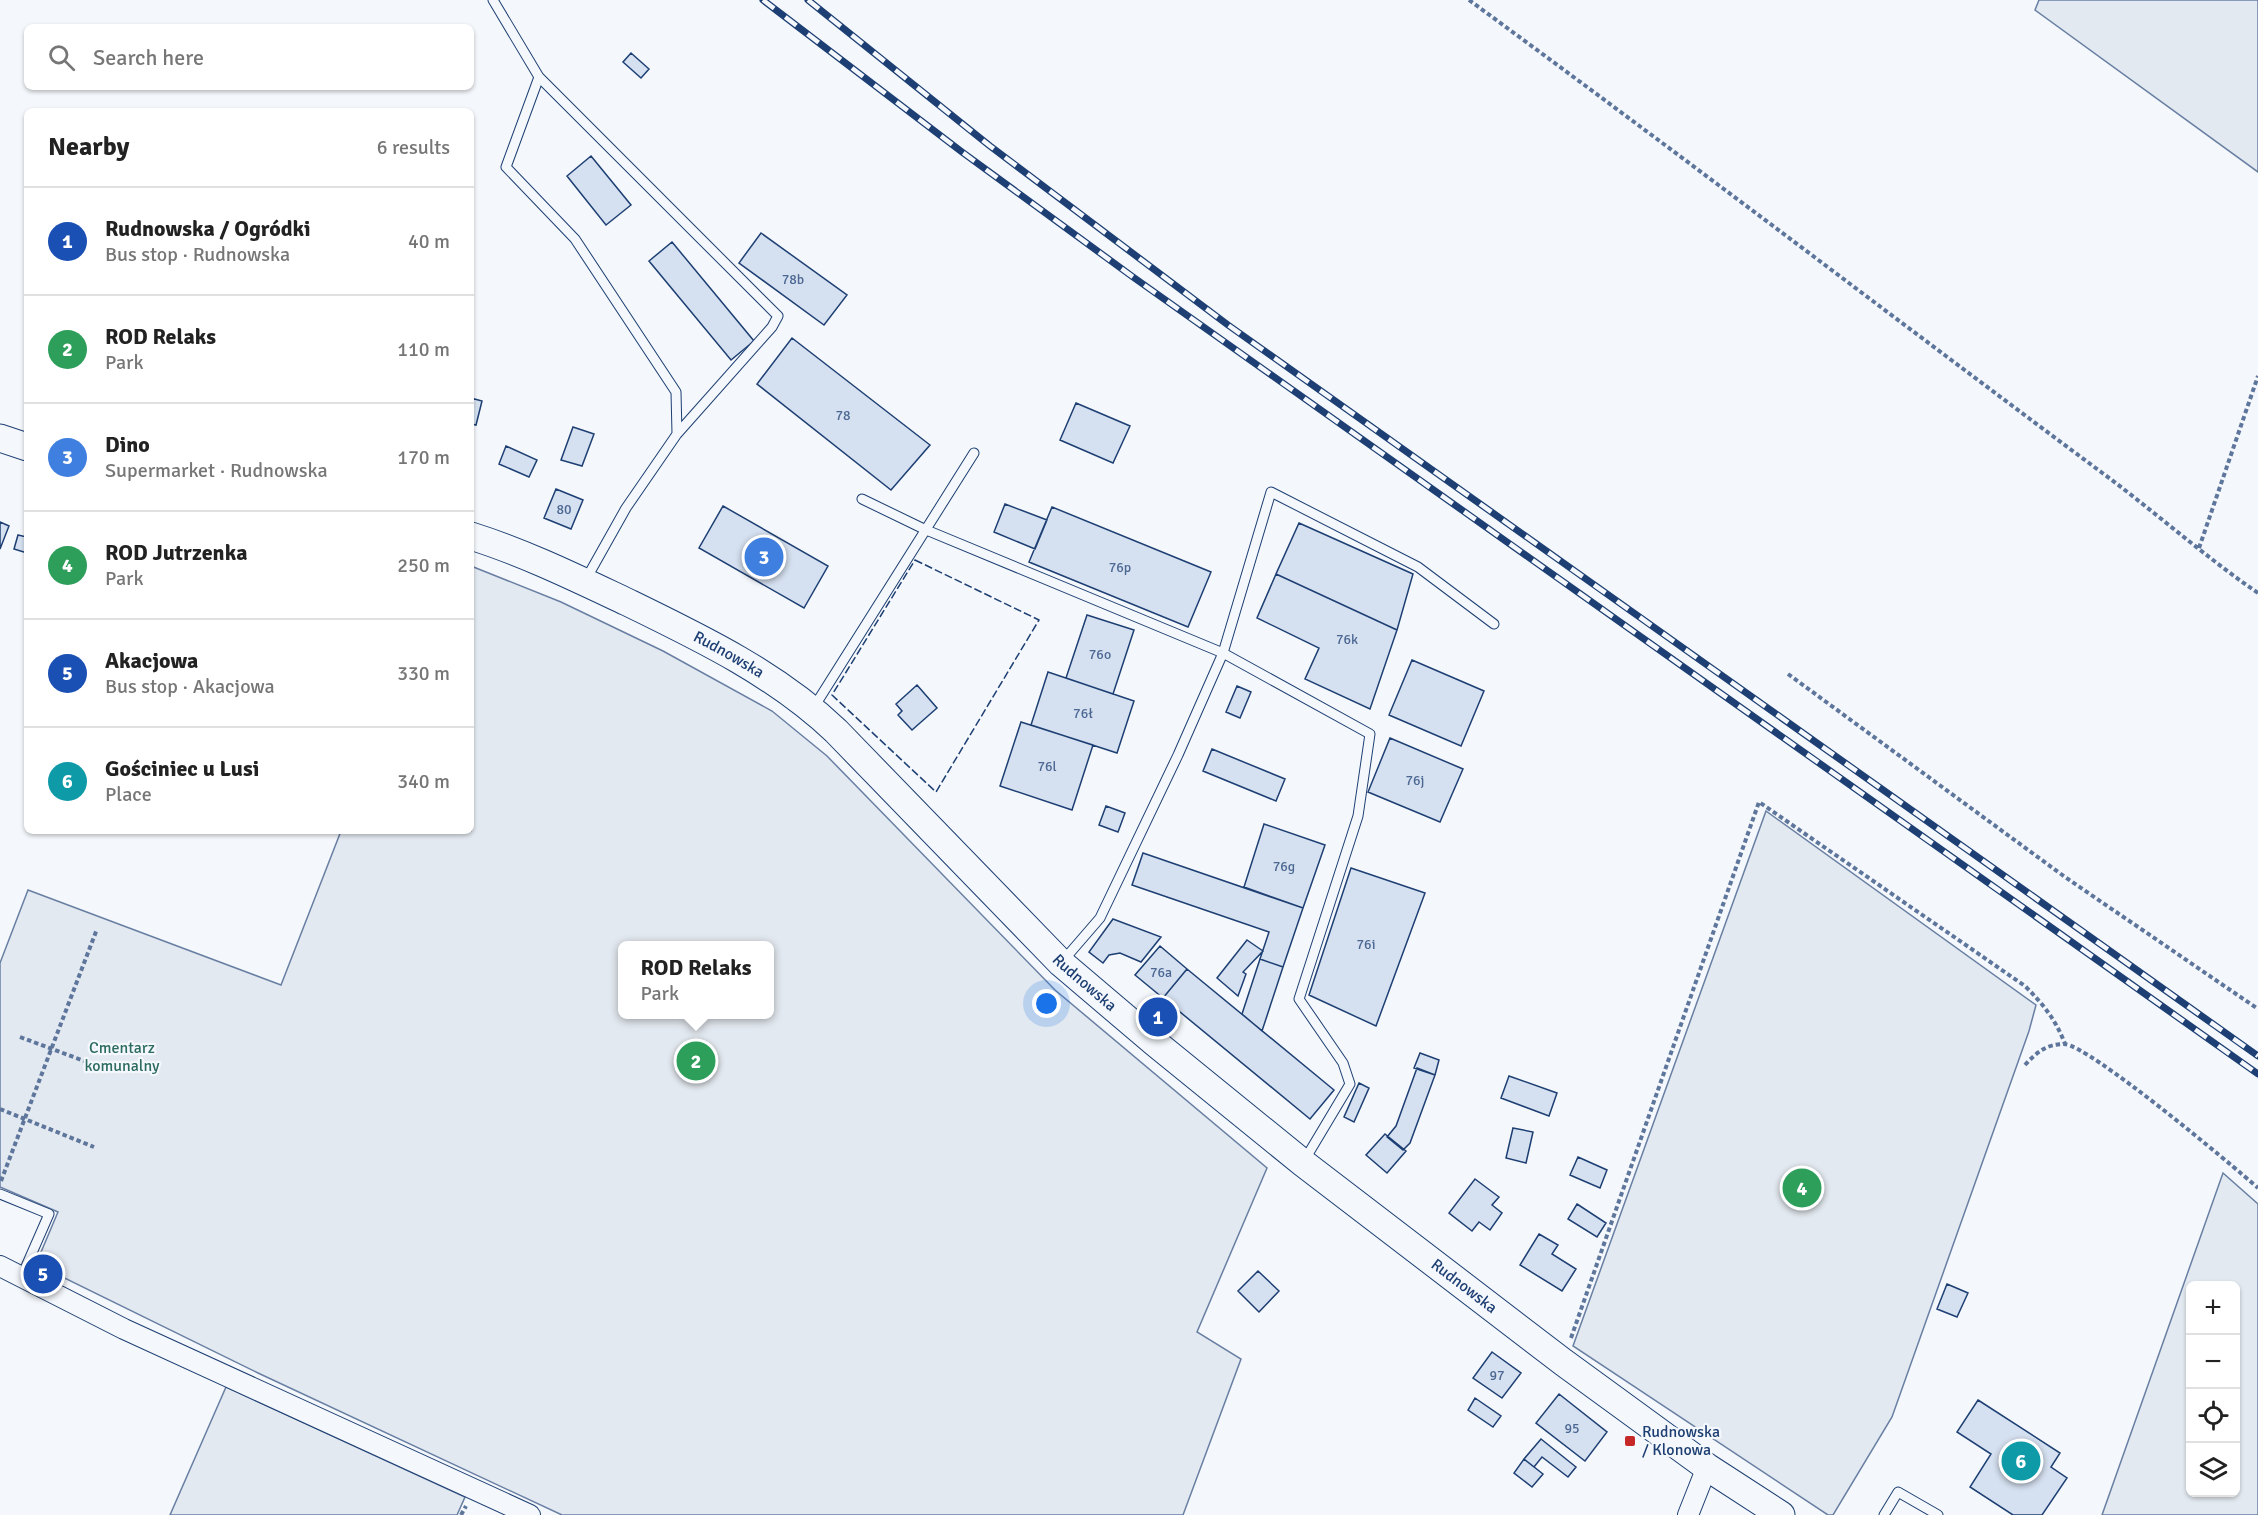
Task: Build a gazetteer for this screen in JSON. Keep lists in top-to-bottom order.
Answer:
{
  "streets": {
    "main road": ["Rudnowska"]
  },
  "parks": ["Cmentarz komunalny"],
  "places": {
    "transit": ["Rudnowska / Klonowa"]
  },
  "house_numbers": [
    "78b",
    "78",
    "80",
    "76p",
    "76k",
    "76o",
    "76ł",
    "76l",
    "76j",
    "76g",
    "76i",
    "76a",
    "97",
    "95"
  ],
  "page": {
    "search": "Search here",
    "heading": ["Nearby", "6 results"],
    "list": [
      {
        "mark": "1",
        "name": "Rudnowska / Ogródki",
        "note": "Bus stop · Rudnowska",
        "value": "40 m"
      },
      {
        "mark": "2",
        "name": "ROD Relaks",
        "note": "Park",
        "value": "110 m"
      },
      {
        "mark": "3",
        "name": "Dino",
        "note": "Supermarket · Rudnowska",
        "value": "170 m"
      },
      {
        "mark": "4",
        "name": "ROD Jutrzenka",
        "note": "Park",
        "value": "250 m"
      },
      {
        "mark": "5",
        "name": "Akacjowa",
        "note": "Bus stop · Akacjowa",
        "value": "330 m"
      },
      {
        "mark": "6",
        "name": "Gościniec u Lusi",
        "note": "Place",
        "value": "340 m"
      }
    ],
    "pins": [
      "3",
      "1",
      "2",
      "4",
      "5",
      "6"
    ],
    "popup": ["ROD Relaks", "Park"],
    "map_buttons": ["+", "−"]
  }
}
